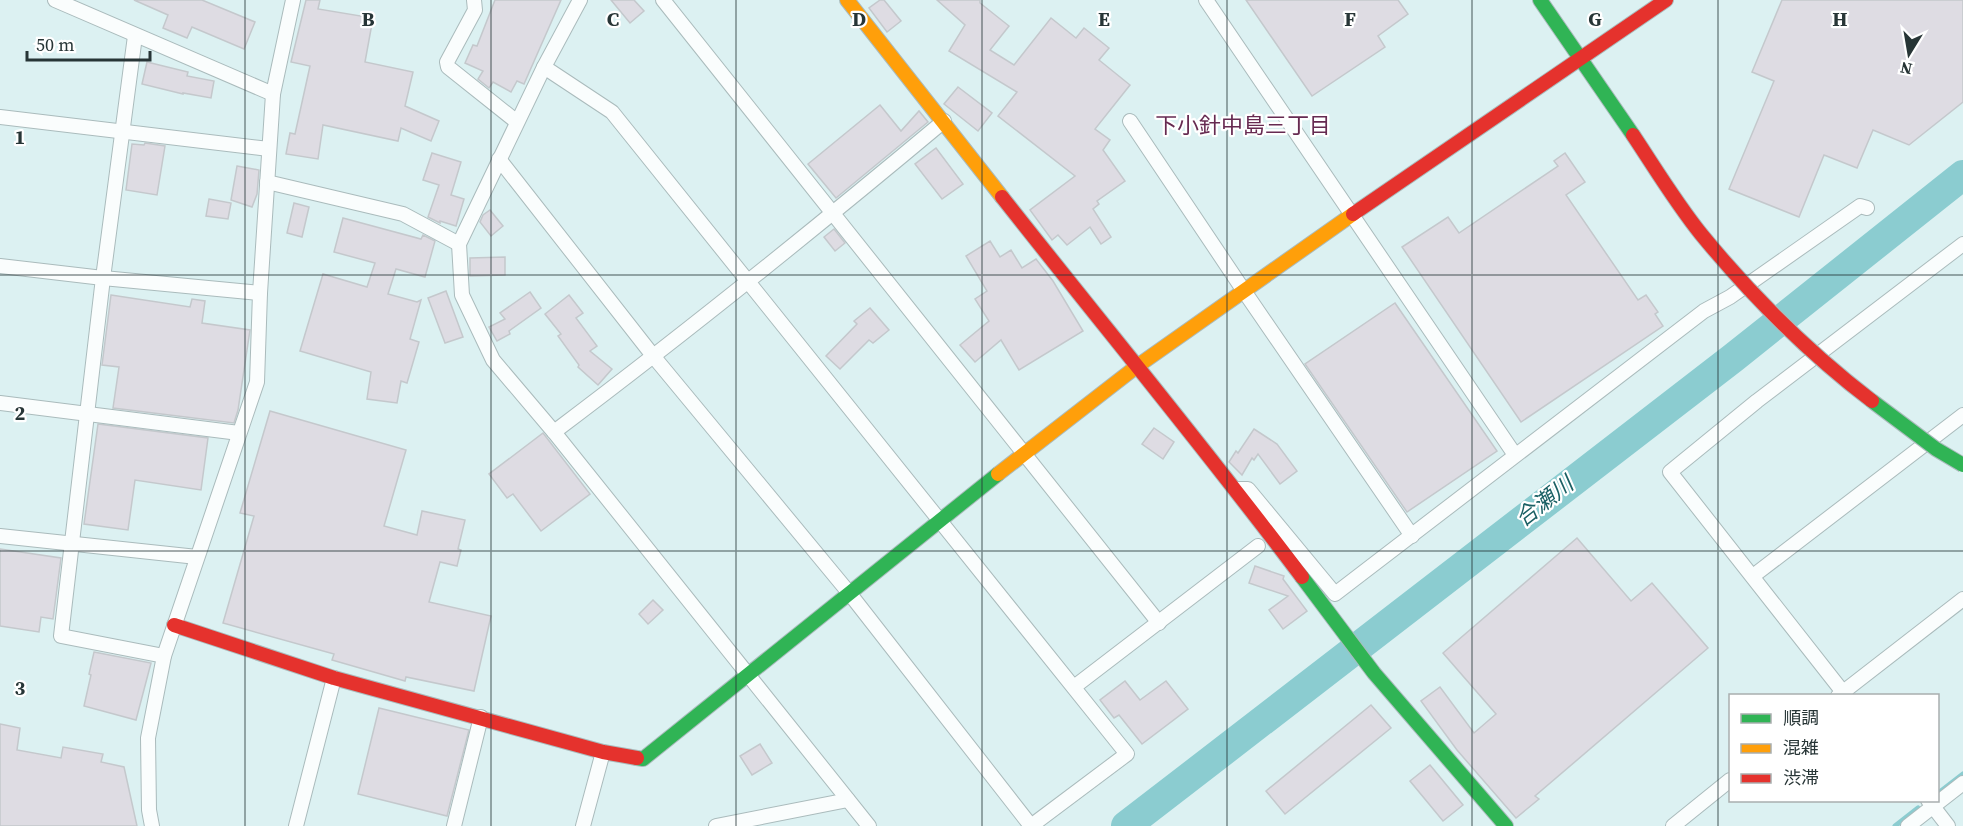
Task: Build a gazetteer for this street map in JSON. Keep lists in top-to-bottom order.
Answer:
{
  "districts": ["下小針中島三丁目"],
  "water": ["合瀬川"],
  "legend": ["順調", "混雑", "渋滞"],
  "scale_bar": "50 m",
  "north": "bottom",
  "grid": {
    "columns": [
      "B",
      "C",
      "D",
      "E",
      "F",
      "G",
      "H"
    ],
    "rows": ["1", "2", "3"]
  }
}
